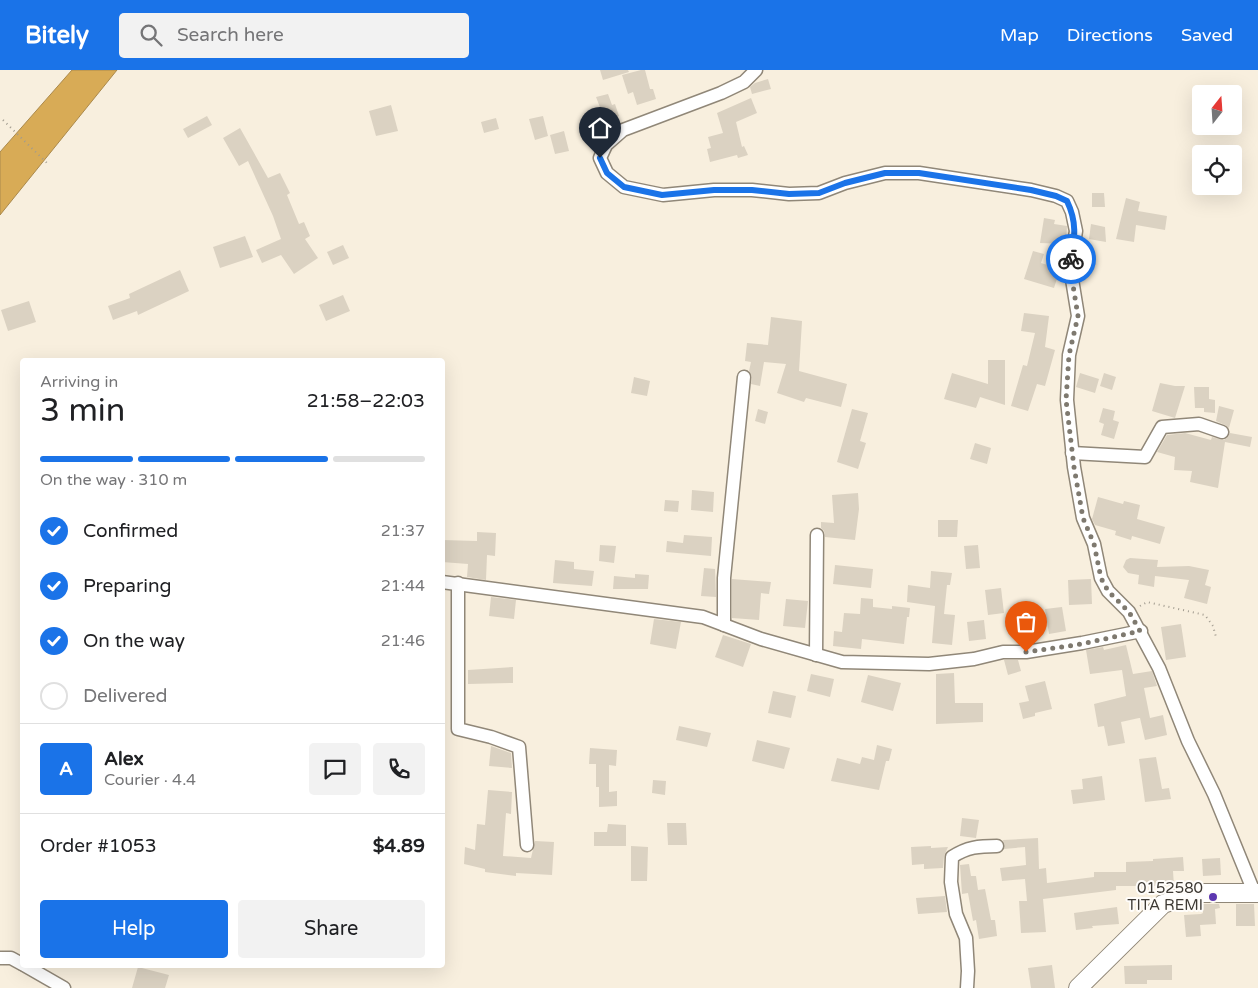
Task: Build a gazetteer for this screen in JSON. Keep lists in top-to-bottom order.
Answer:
{
  "places": ["0152580 TITA REMI"],
  "north": "top",
  "page": {
    "header": "Bitely",
    "search": "Search here",
    "nav": ["Map", "Directions", "Saved"],
    "heading": ["3 min", "Arriving in", "21:58–22:03"],
    "panel": [
      "Alex",
      "Courier · 4.4",
      "Order #1053",
      "$4.89"
    ],
    "bar": "On the way · 310 m",
    "list": [
      ["Confirmed", "21:37"],
      ["Preparing", "21:44"],
      ["On the way", "21:46"],
      "Delivered"
    ],
    "round": "A",
    "buttons": ["Help", "Share"]
  }
}
